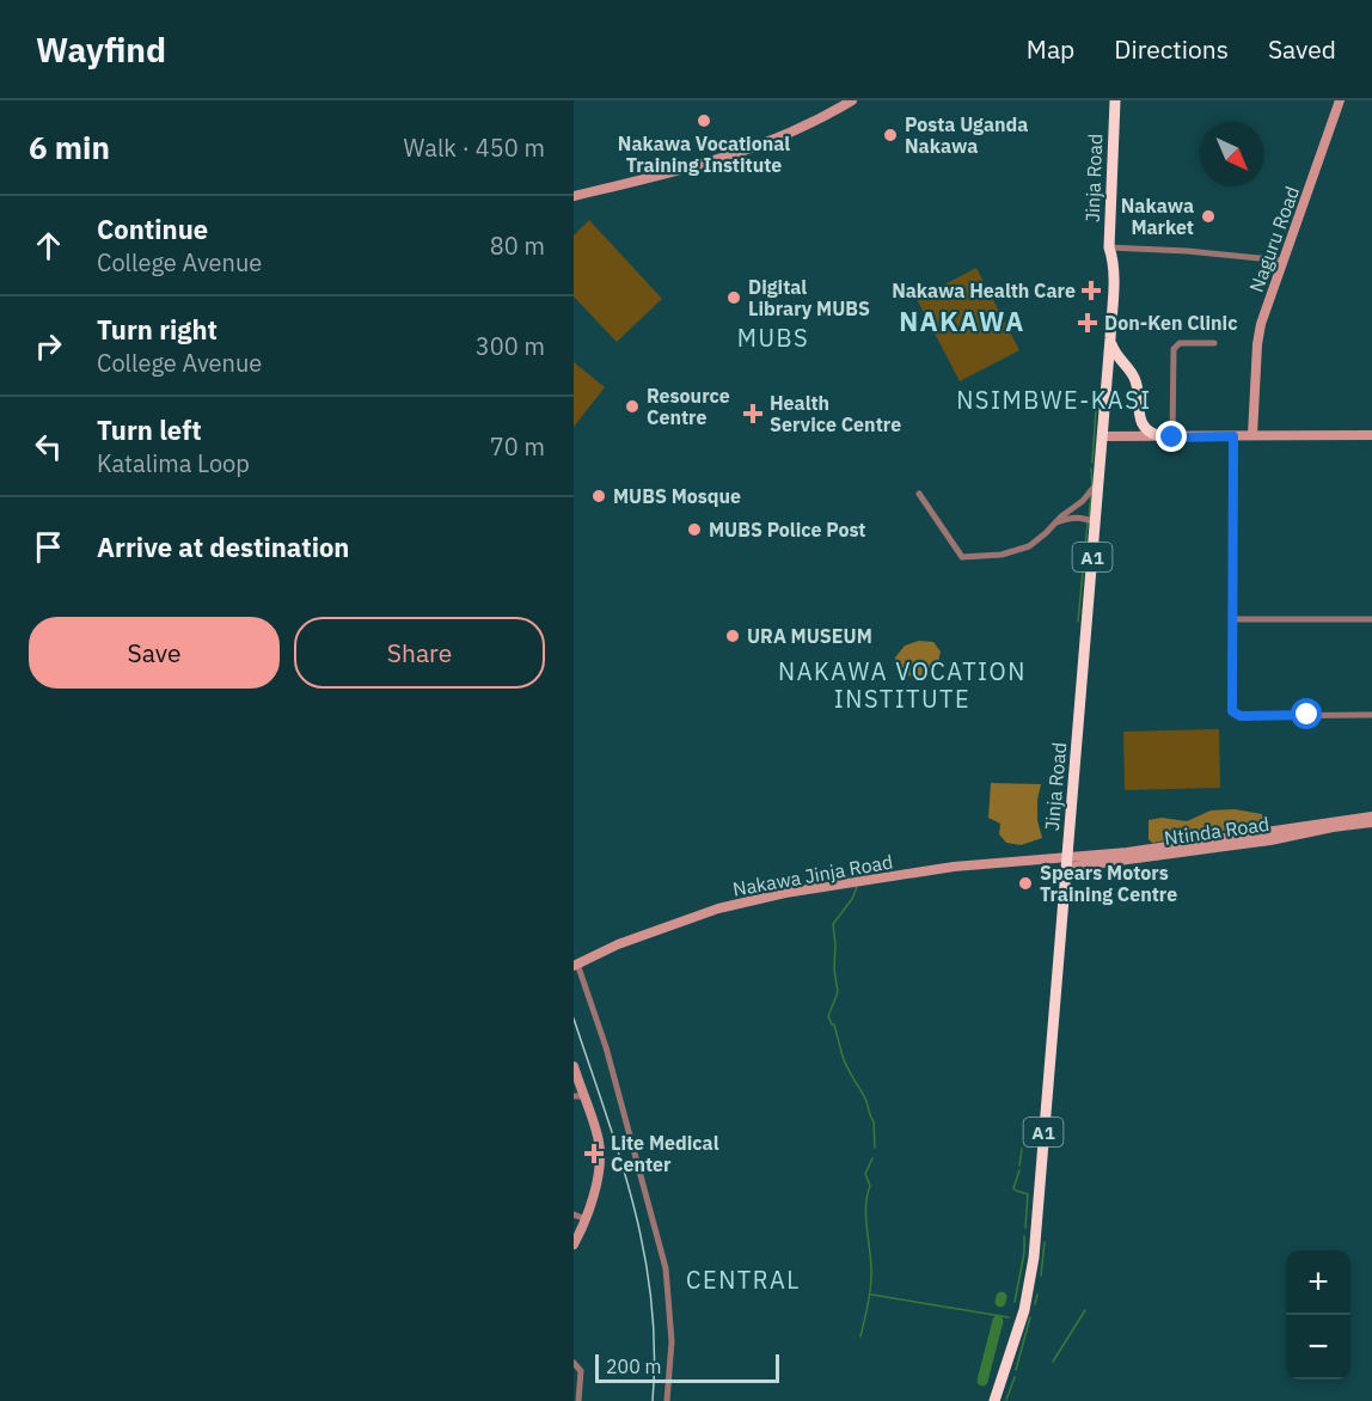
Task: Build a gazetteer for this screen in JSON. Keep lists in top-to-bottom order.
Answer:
{
  "streets": {
    "highway": ["Jinja Road", "A1"],
    "street": ["Naguru Road", "Ntinda Road", "Nakawa Jinja Road"]
  },
  "crossings": [
    ["Jinja Road", "Ntinda Road"],
    ["Jinja Road", "Nakawa Jinja Road"],
    ["Ntinda Road", "Nakawa Jinja Road"]
  ],
  "districts": [
    "NAKAWA",
    "MUBS",
    "NSIMBWE-KASI",
    "NAKAWA VOCATION INSTITUTE",
    "CENTRAL"
  ],
  "places": {
    "other": [
      "Nakawa Vocational Training Institute",
      "Posta Uganda Nakawa",
      "Nakawa Market",
      "Digital Library MUBS",
      "Resource Centre",
      "MUBS Mosque",
      "MUBS Police Post",
      "URA MUSEUM",
      "Spears Motors Training Centre"
    ],
    "health": [
      "Nakawa Health Care",
      "Don-Ken Clinic",
      "Health Service Centre",
      "Lite Medical Center"
    ]
  },
  "scale_bar": "200 m",
  "north": "bottom right",
  "page": {
    "header": "Wayfind",
    "nav": ["Map", "Directions", "Saved"],
    "heading": ["6 min", "Walk · 450 m"],
    "list": [
      ["Continue", "College Avenue", "80 m"],
      ["Turn right", "College Avenue", "300 m"],
      ["Turn left", "Katalima Loop", "70 m"],
      "Arrive at destination"
    ],
    "buttons": ["Save", "Share"],
    "map_buttons": ["+", "−"],
    "scale": "200 m"
  }
}
